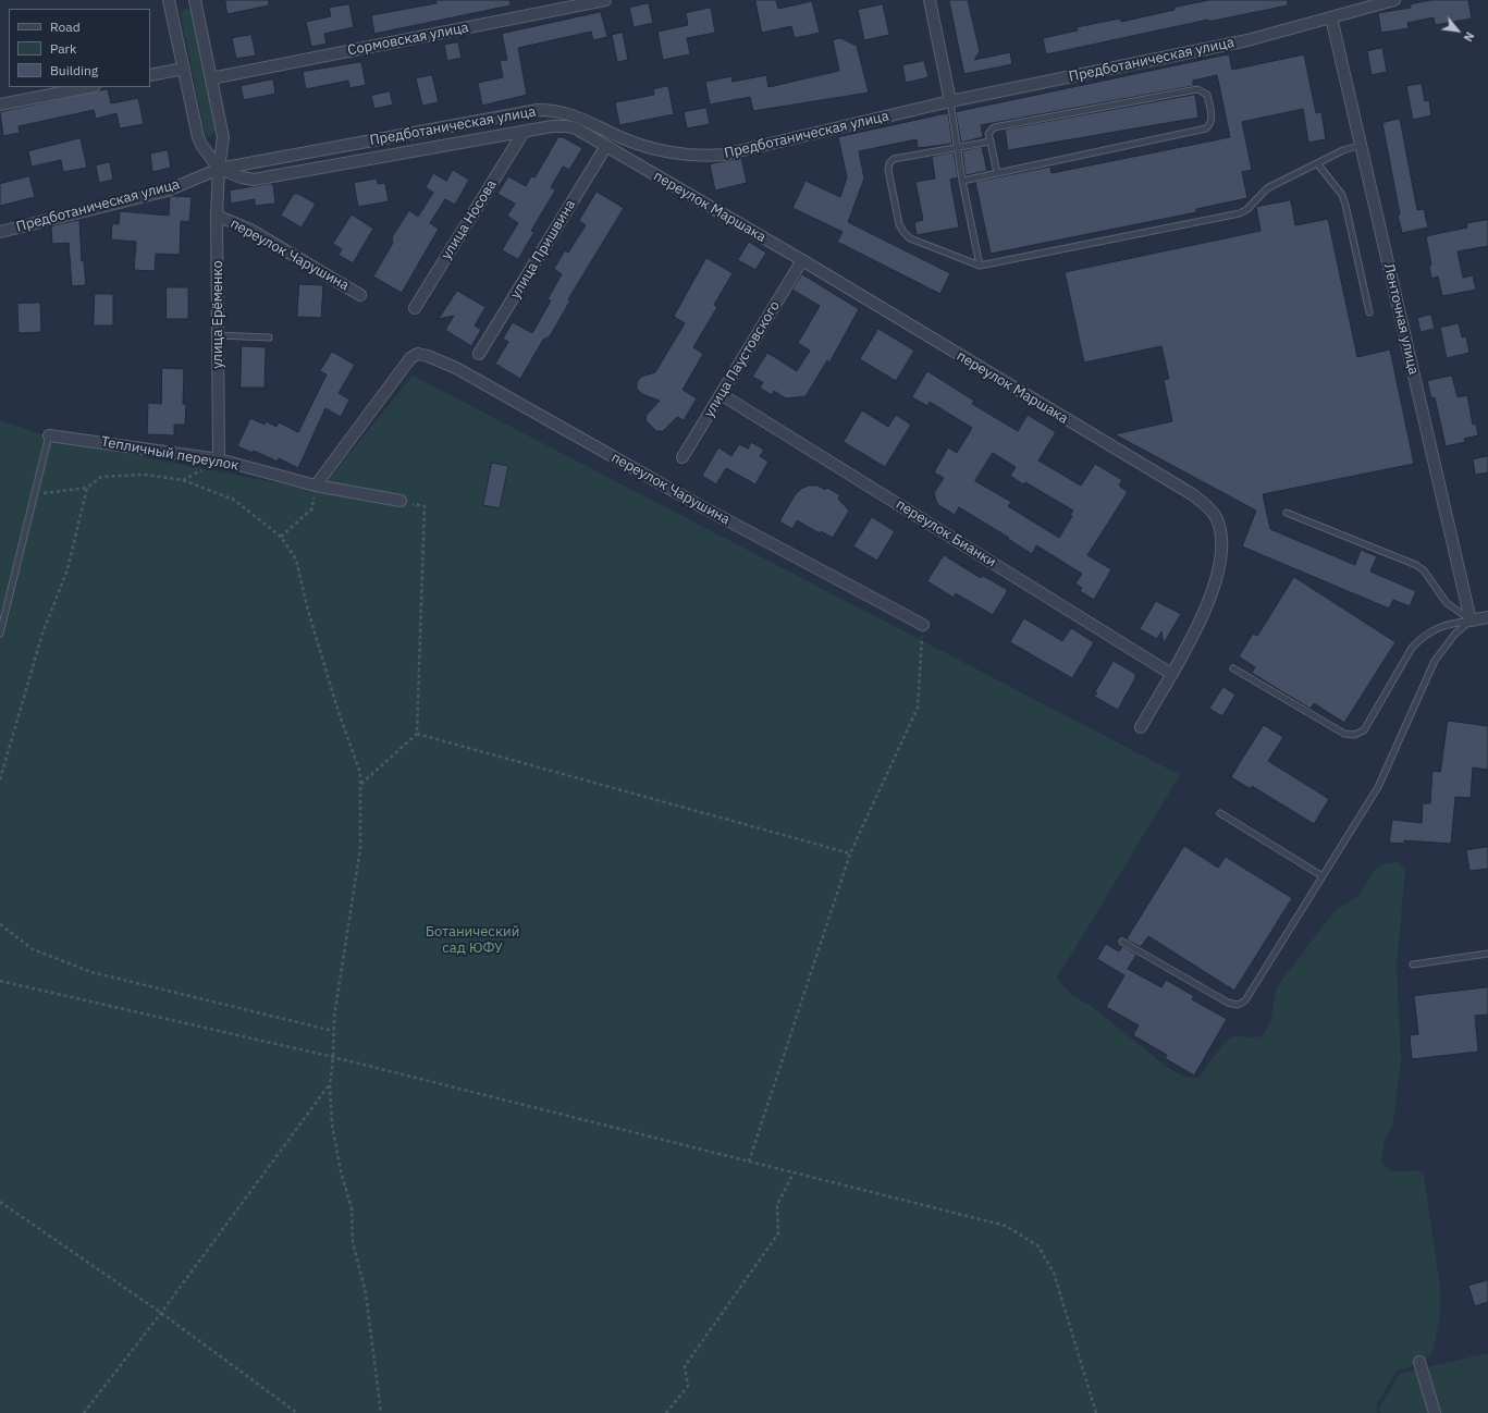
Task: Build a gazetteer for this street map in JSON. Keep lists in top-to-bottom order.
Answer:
{
  "streets": {
    "street": [
      "Сормовская улица",
      "Предботаническая улица",
      "переулок Маршака",
      "улица Носова",
      "улица Пришвина",
      "переулок Чарушина",
      "улица Ерёменко",
      "Ленточная улица",
      "улица Паустовского",
      "Тепличный переулок",
      "переулок Бианки"
    ]
  },
  "crossings": [
    ["Сормовская улица", "улица Ерёменко"],
    ["Предботаническая улица", "переулок Маршака"],
    ["Предботаническая улица", "улица Носова"],
    ["Предботаническая улица", "улица Пришвина"],
    ["Предботаническая улица", "улица Ерёменко"],
    ["Предботаническая улица", "Ленточная улица"],
    ["переулок Маршака", "улица Пришвина"],
    ["переулок Маршака", "улица Паустовского"],
    ["переулок Маршака", "переулок Бианки"],
    ["переулок Чарушина", "улица Ерёменко"],
    ["переулок Чарушина", "Тепличный переулок"],
    ["улица Ерёменко", "Тепличный переулок"],
    ["улица Паустовского", "переулок Бианки"]
  ],
  "parks": ["Ботанический сад ЮФУ"],
  "legend": ["Road", "Park", "Building"],
  "north": "bottom right"
}
